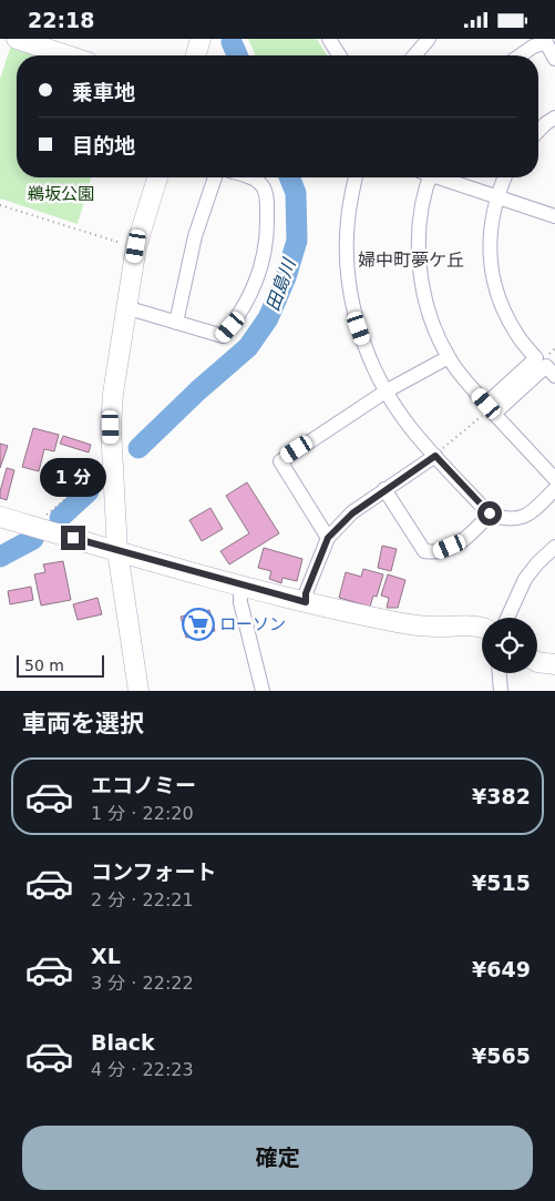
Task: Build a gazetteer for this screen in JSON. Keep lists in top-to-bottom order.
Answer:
{
  "districts": ["婦中町夢ケ丘"],
  "water": ["田島川"],
  "parks": ["鵜坂公園"],
  "places": {
    "supermarket": ["ローソン"]
  },
  "scale_bar": "50 m",
  "page": {
    "status": "22:18",
    "banner": ["乗車地", "目的地"],
    "bubble": "1 分",
    "scale": "50 m",
    "heading": "車両を選択",
    "list": [
      {
        "name": "エコノミー",
        "note": "1 分 · 22:20",
        "value": "¥382"
      },
      {
        "name": "コンフォート",
        "note": "2 分 · 22:21",
        "value": "¥515"
      },
      {
        "name": "XL",
        "note": "3 分 · 22:22",
        "value": "¥649"
      },
      {
        "name": "Black",
        "note": "4 分 · 22:23",
        "value": "¥565"
      }
    ],
    "buttons": "確定"
  }
}
